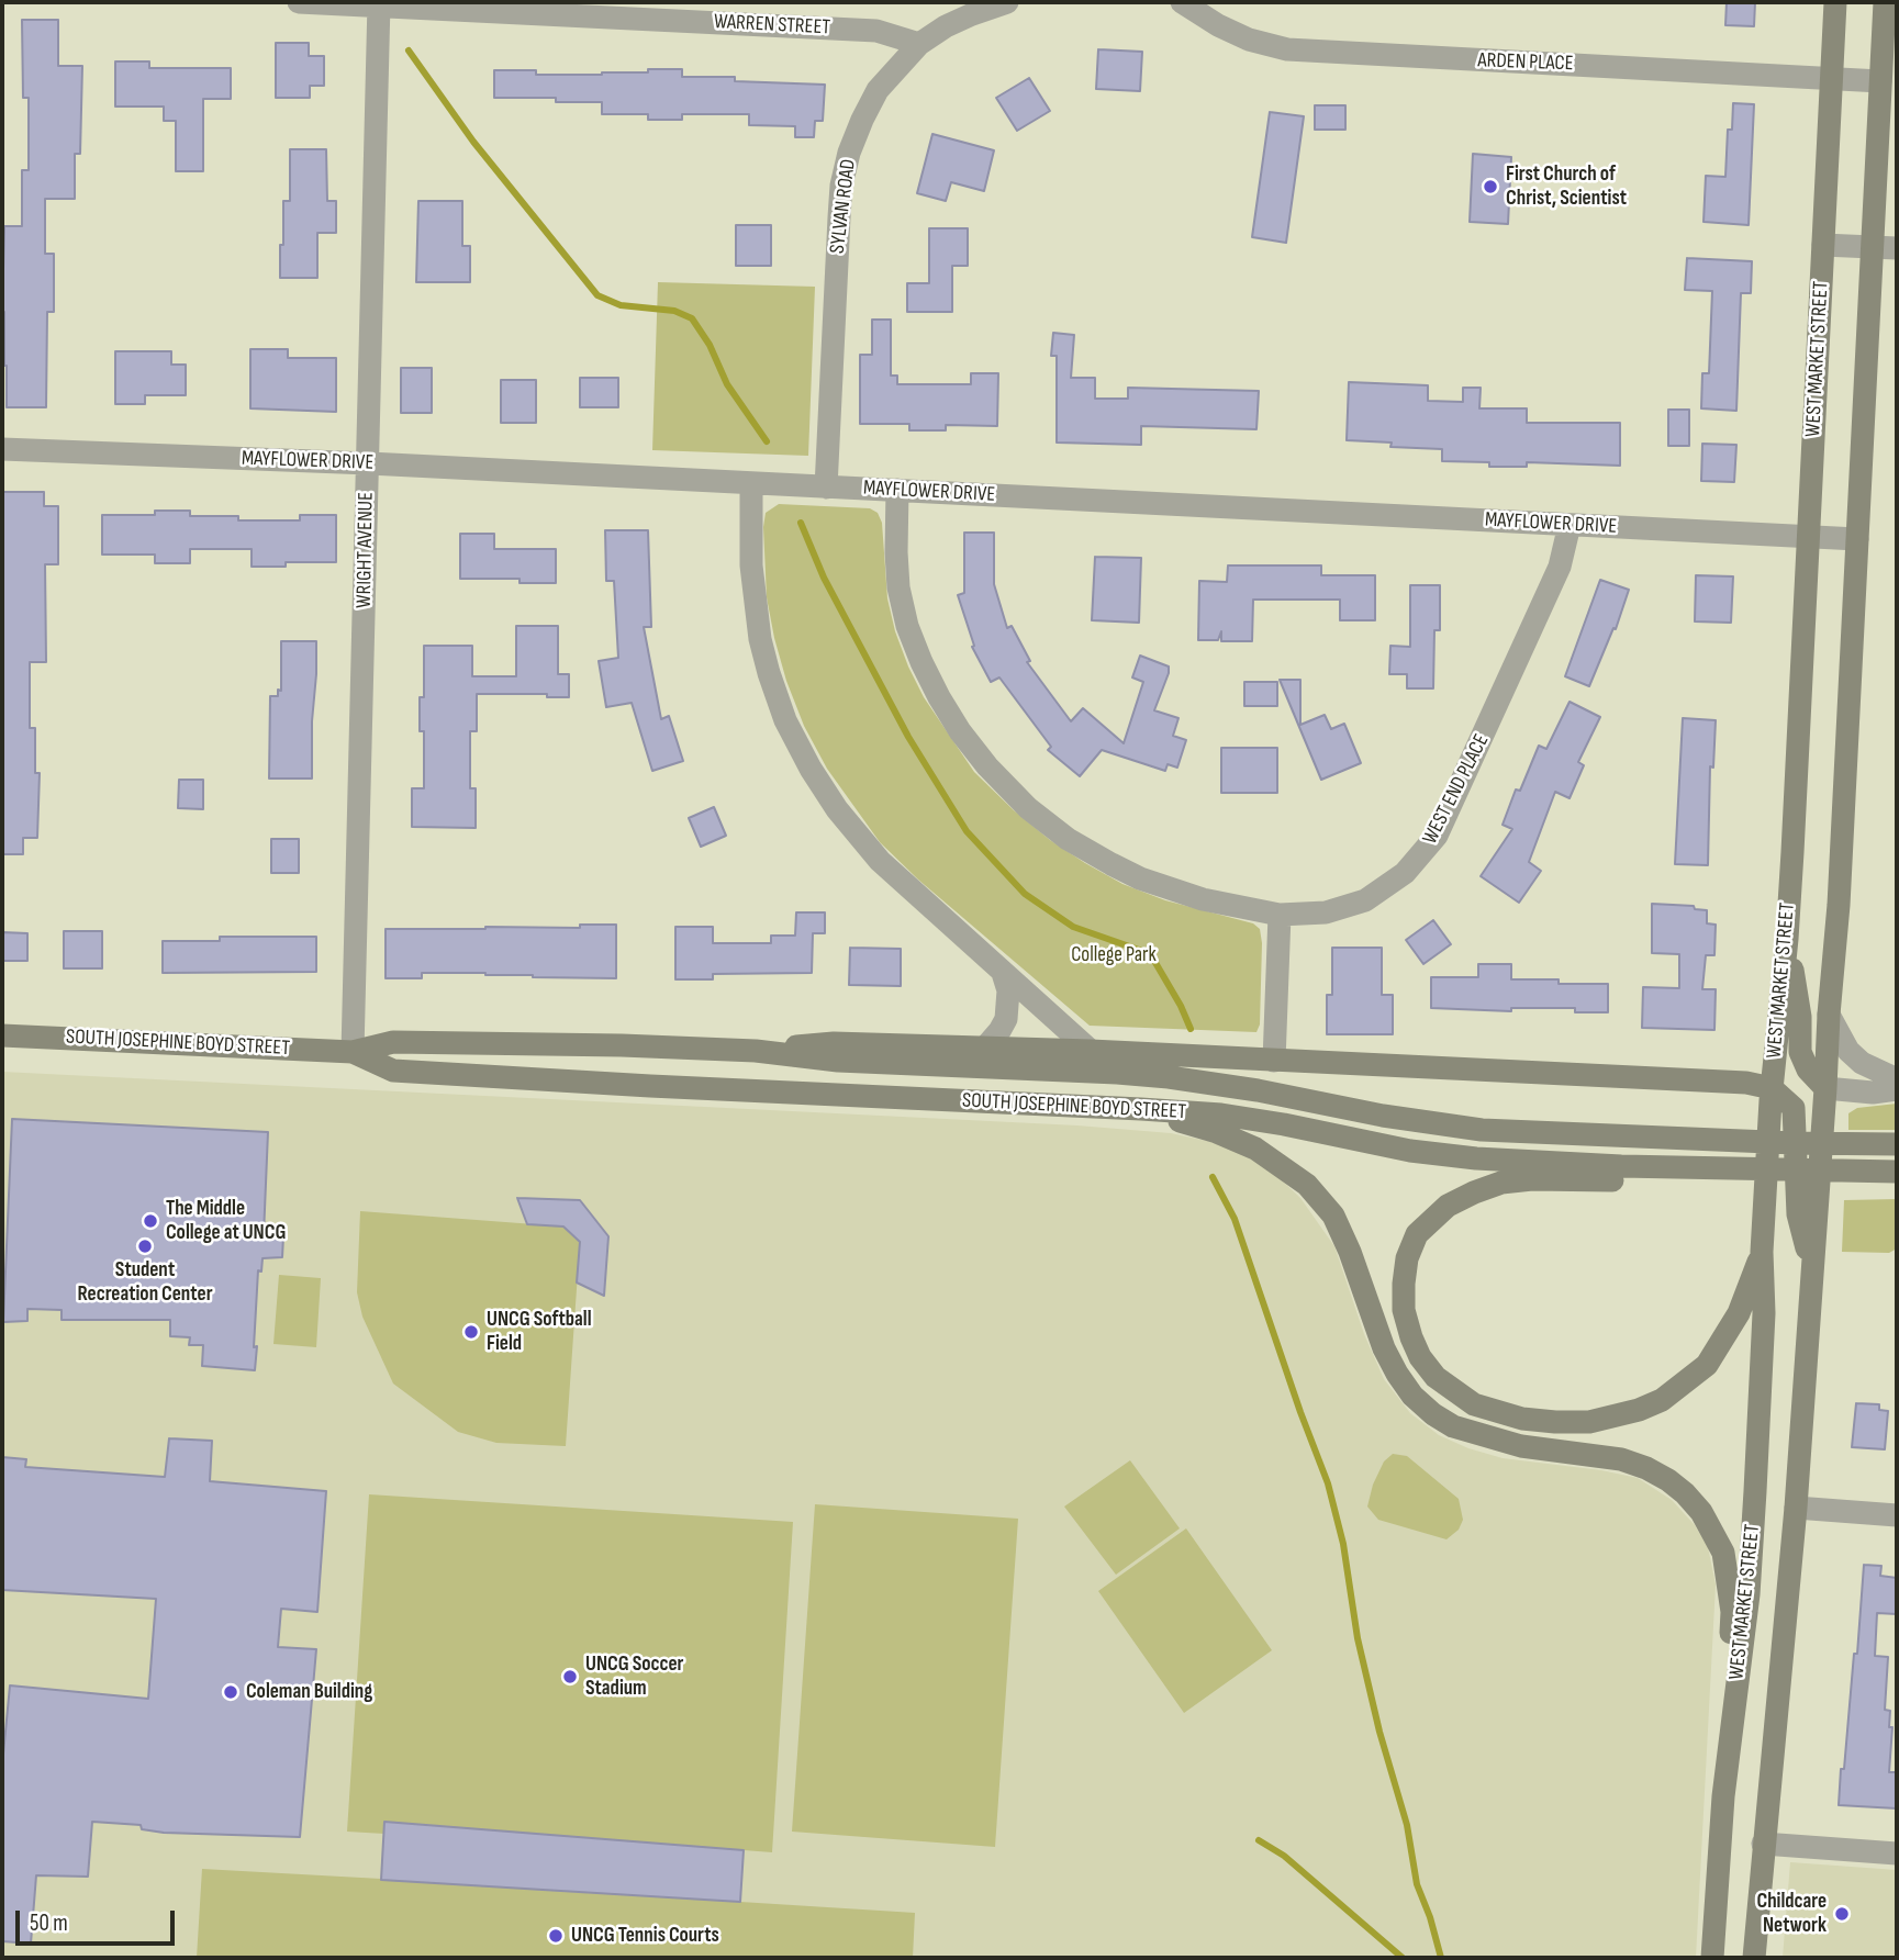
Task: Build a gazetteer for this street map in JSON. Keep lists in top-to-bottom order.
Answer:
{
  "streets": {
    "main road": ["WEST MARKET STREET", "SOUTH JOSEPHINE BOYD STREET"],
    "street": [
      "WARREN STREET",
      "ARDEN PLACE",
      "SYLVAN ROAD",
      "MAYFLOWER DRIVE",
      "WRIGHT AVENUE",
      "WEST END PLACE"
    ]
  },
  "crossings": [
    ["WARREN STREET", "SYLVAN ROAD"],
    ["WARREN STREET", "WRIGHT AVENUE"],
    ["ARDEN PLACE", "WEST MARKET STREET"],
    ["SYLVAN ROAD", "MAYFLOWER DRIVE"],
    ["WEST MARKET STREET", "MAYFLOWER DRIVE"],
    ["MAYFLOWER DRIVE", "WRIGHT AVENUE"],
    ["MAYFLOWER DRIVE", "WEST END PLACE"],
    ["WRIGHT AVENUE", "SOUTH JOSEPHINE BOYD STREET"]
  ],
  "parks": ["College Park"],
  "places": [
    "First Church of Christ, Scientist",
    "The Middle College at UNCG",
    "Student Recreation Center",
    "UNCG Softball Field",
    "UNCG Soccer Stadium",
    "Coleman Building",
    "Childcare Network",
    "UNCG Tennis Courts"
  ],
  "scale_bar": "50 m"
}
